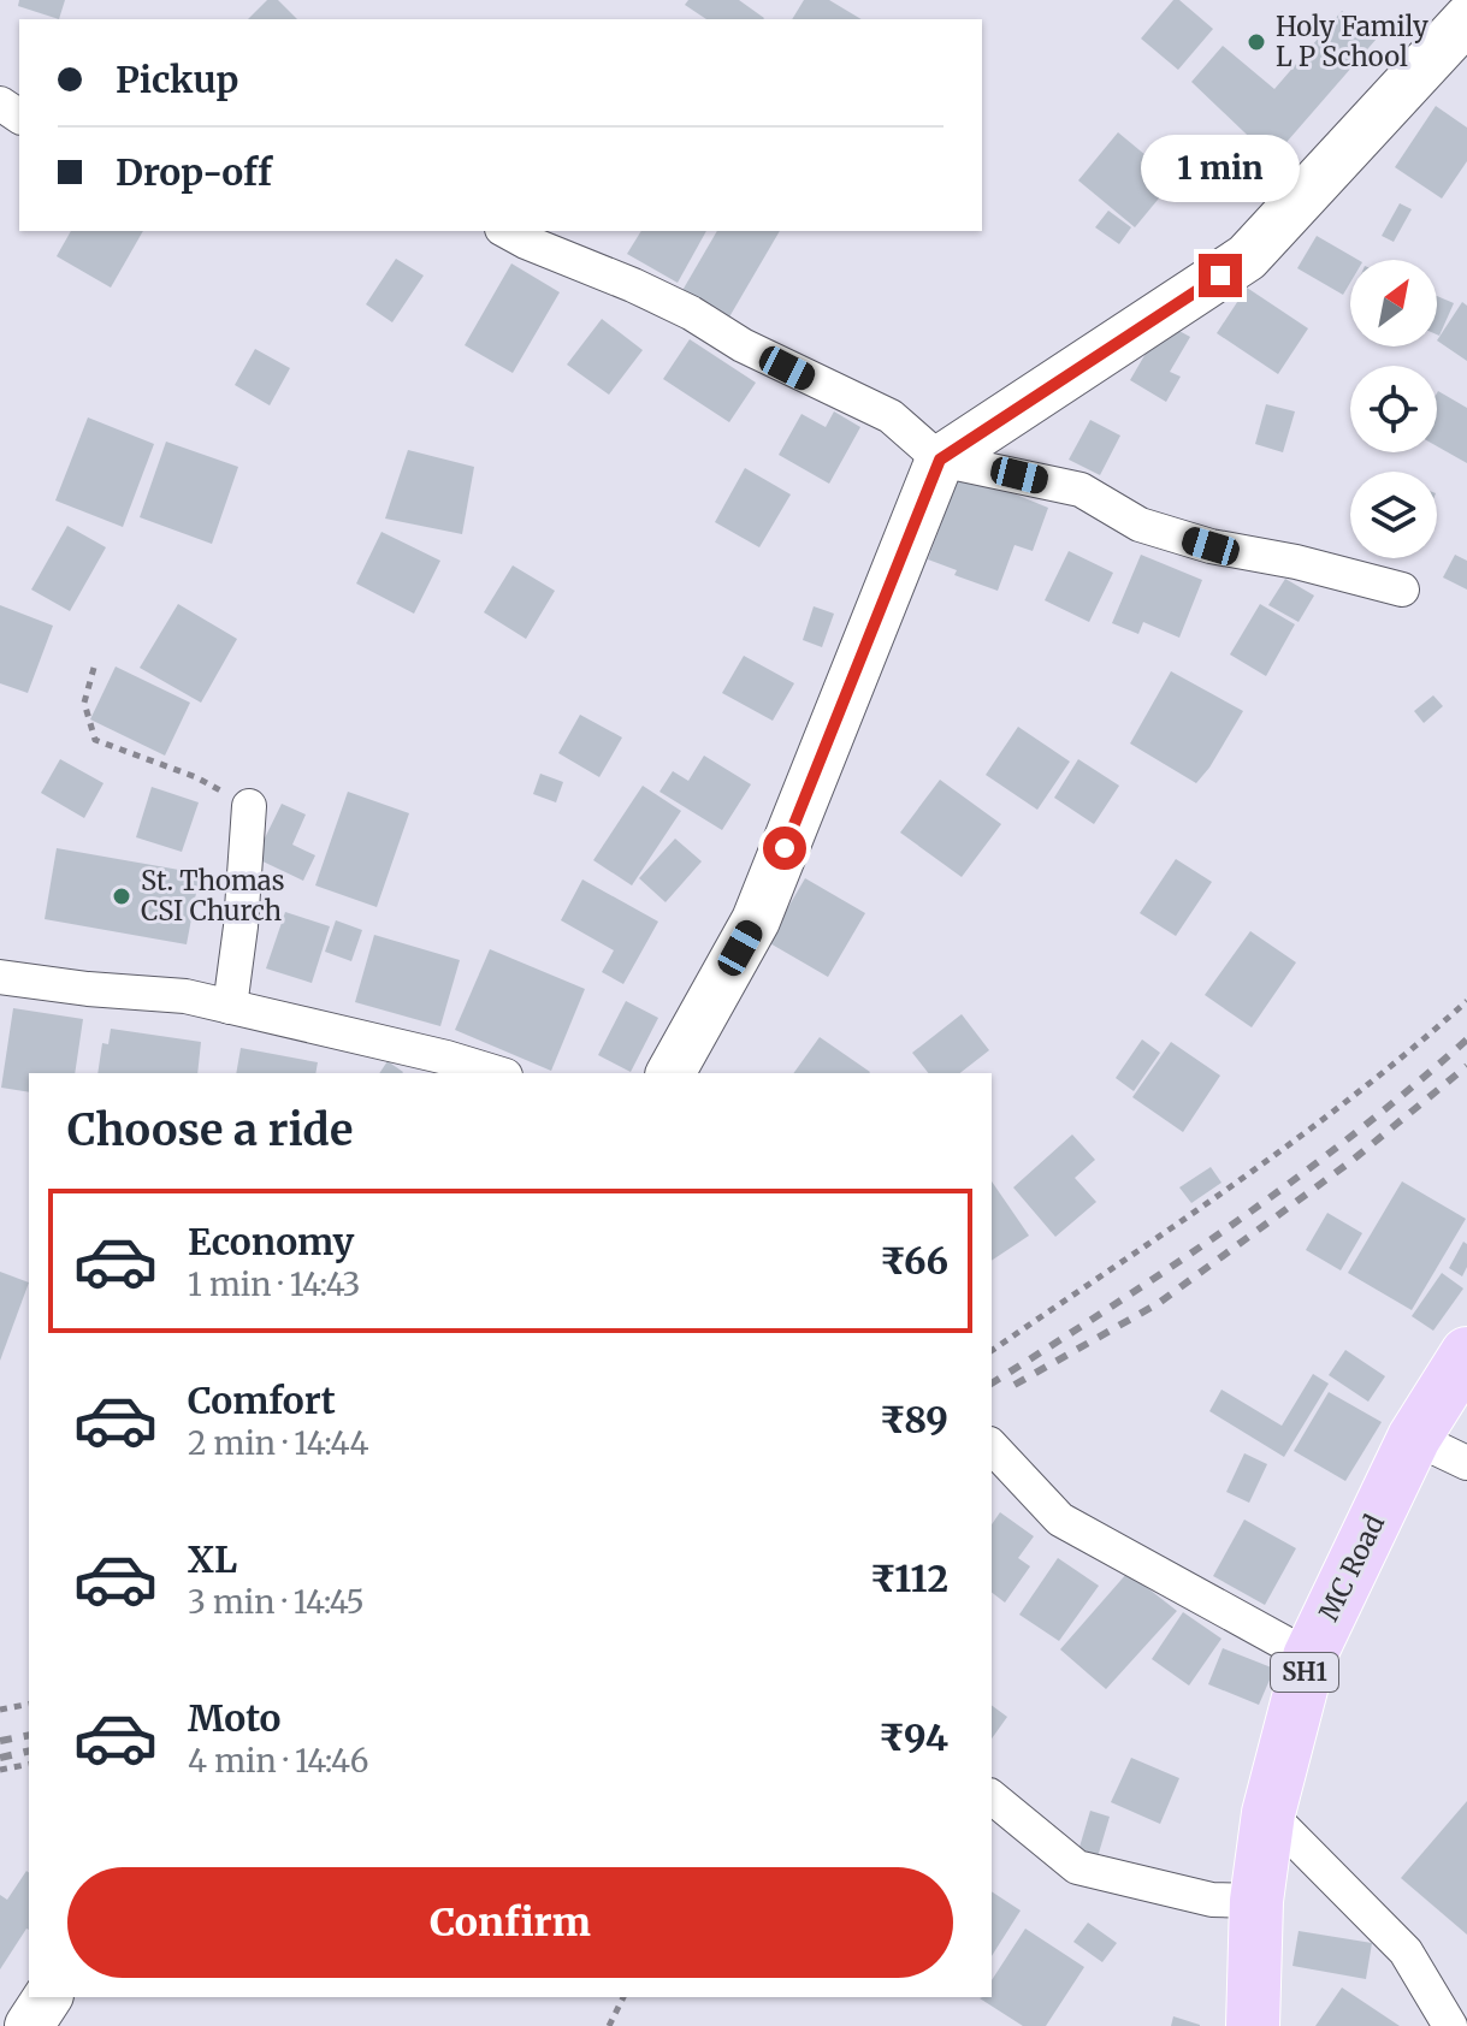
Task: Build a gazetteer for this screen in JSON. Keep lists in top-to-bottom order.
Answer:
{
  "streets": {
    "main road": ["MC Road", "SH1"]
  },
  "places": ["Holy Family L P School", "St. Thomas CSI Church"],
  "north": "top right",
  "page": {
    "banner": ["Pickup", "Drop-off"],
    "bubble": "1 min",
    "heading": "Choose a ride",
    "list": [
      {
        "name": "Economy",
        "note": "1 min · 14:43",
        "value": "₹66"
      },
      {
        "name": "Comfort",
        "note": "2 min · 14:44",
        "value": "₹89"
      },
      {
        "name": "XL",
        "note": "3 min · 14:45",
        "value": "₹112"
      },
      {
        "name": "Moto",
        "note": "4 min · 14:46",
        "value": "₹94"
      }
    ],
    "buttons": "Confirm"
  }
}
